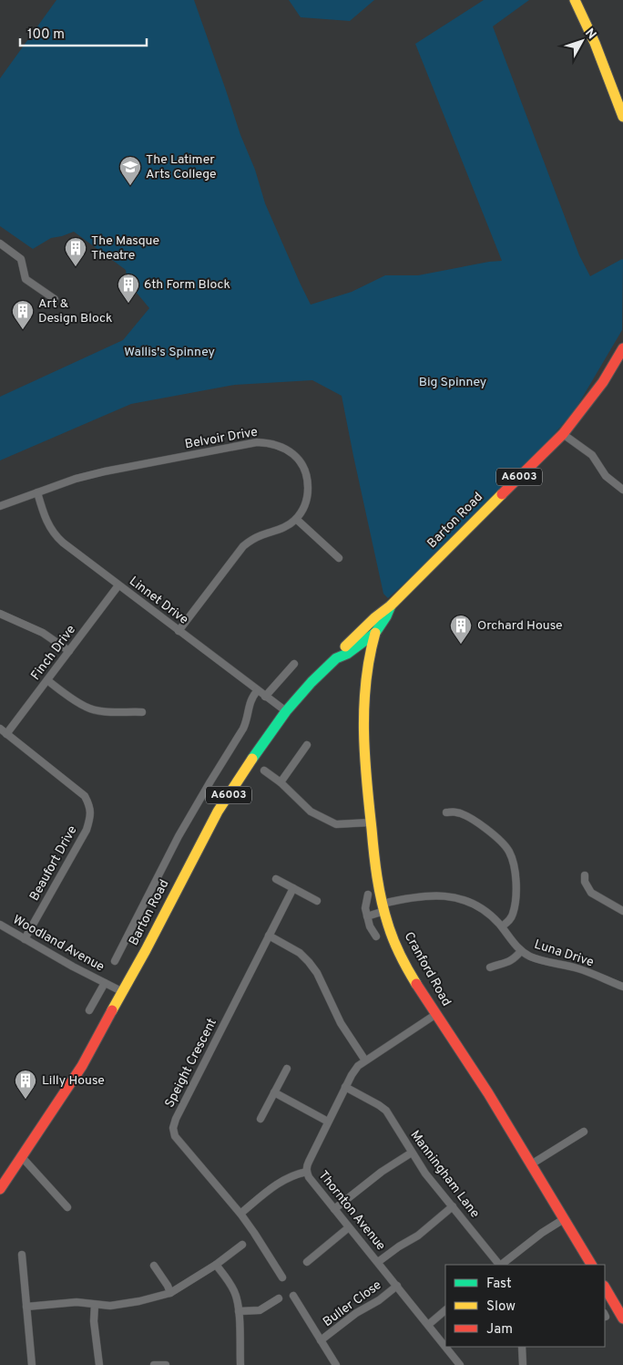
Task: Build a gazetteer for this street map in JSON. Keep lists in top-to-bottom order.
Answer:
{
  "streets": {
    "main road": ["A6003", "Barton Road", "Cranford Road"],
    "street": [
      "Belvoir Drive",
      "Linnet Drive",
      "Finch Drive",
      "Beaufort Drive",
      "Woodland Avenue",
      "Luna Drive",
      "Speight Crescent",
      "Manningham Lane",
      "Thornton Avenue",
      "Buller Close"
    ]
  },
  "crossings": [
    ["Belvoir Drive", "Linnet Drive"],
    ["Barton Road", "Linnet Drive"],
    ["Barton Road", "Woodland Avenue"],
    ["Barton Road", "Cranford Road"],
    ["Linnet Drive", "Finch Drive"],
    ["Finch Drive", "Beaufort Drive"],
    ["Beaufort Drive", "Woodland Avenue"],
    ["Luna Drive", "Cranford Road"],
    ["Cranford Road", "Thornton Avenue"],
    ["Manningham Lane", "Thornton Avenue"],
    ["Thornton Avenue", "Buller Close"]
  ],
  "parks": ["Wallis's Spinney", "Big Spinney"],
  "places": {
    "school or university": ["The Latimer Arts College"],
    "building": [
      "The Masque Theatre",
      "6th Form Block",
      "Art & Design Block",
      "Orchard House",
      "Lilly House"
    ]
  },
  "legend": ["Fast", "Slow", "Jam"],
  "scale_bar": "100 m",
  "north": "top right"
}
